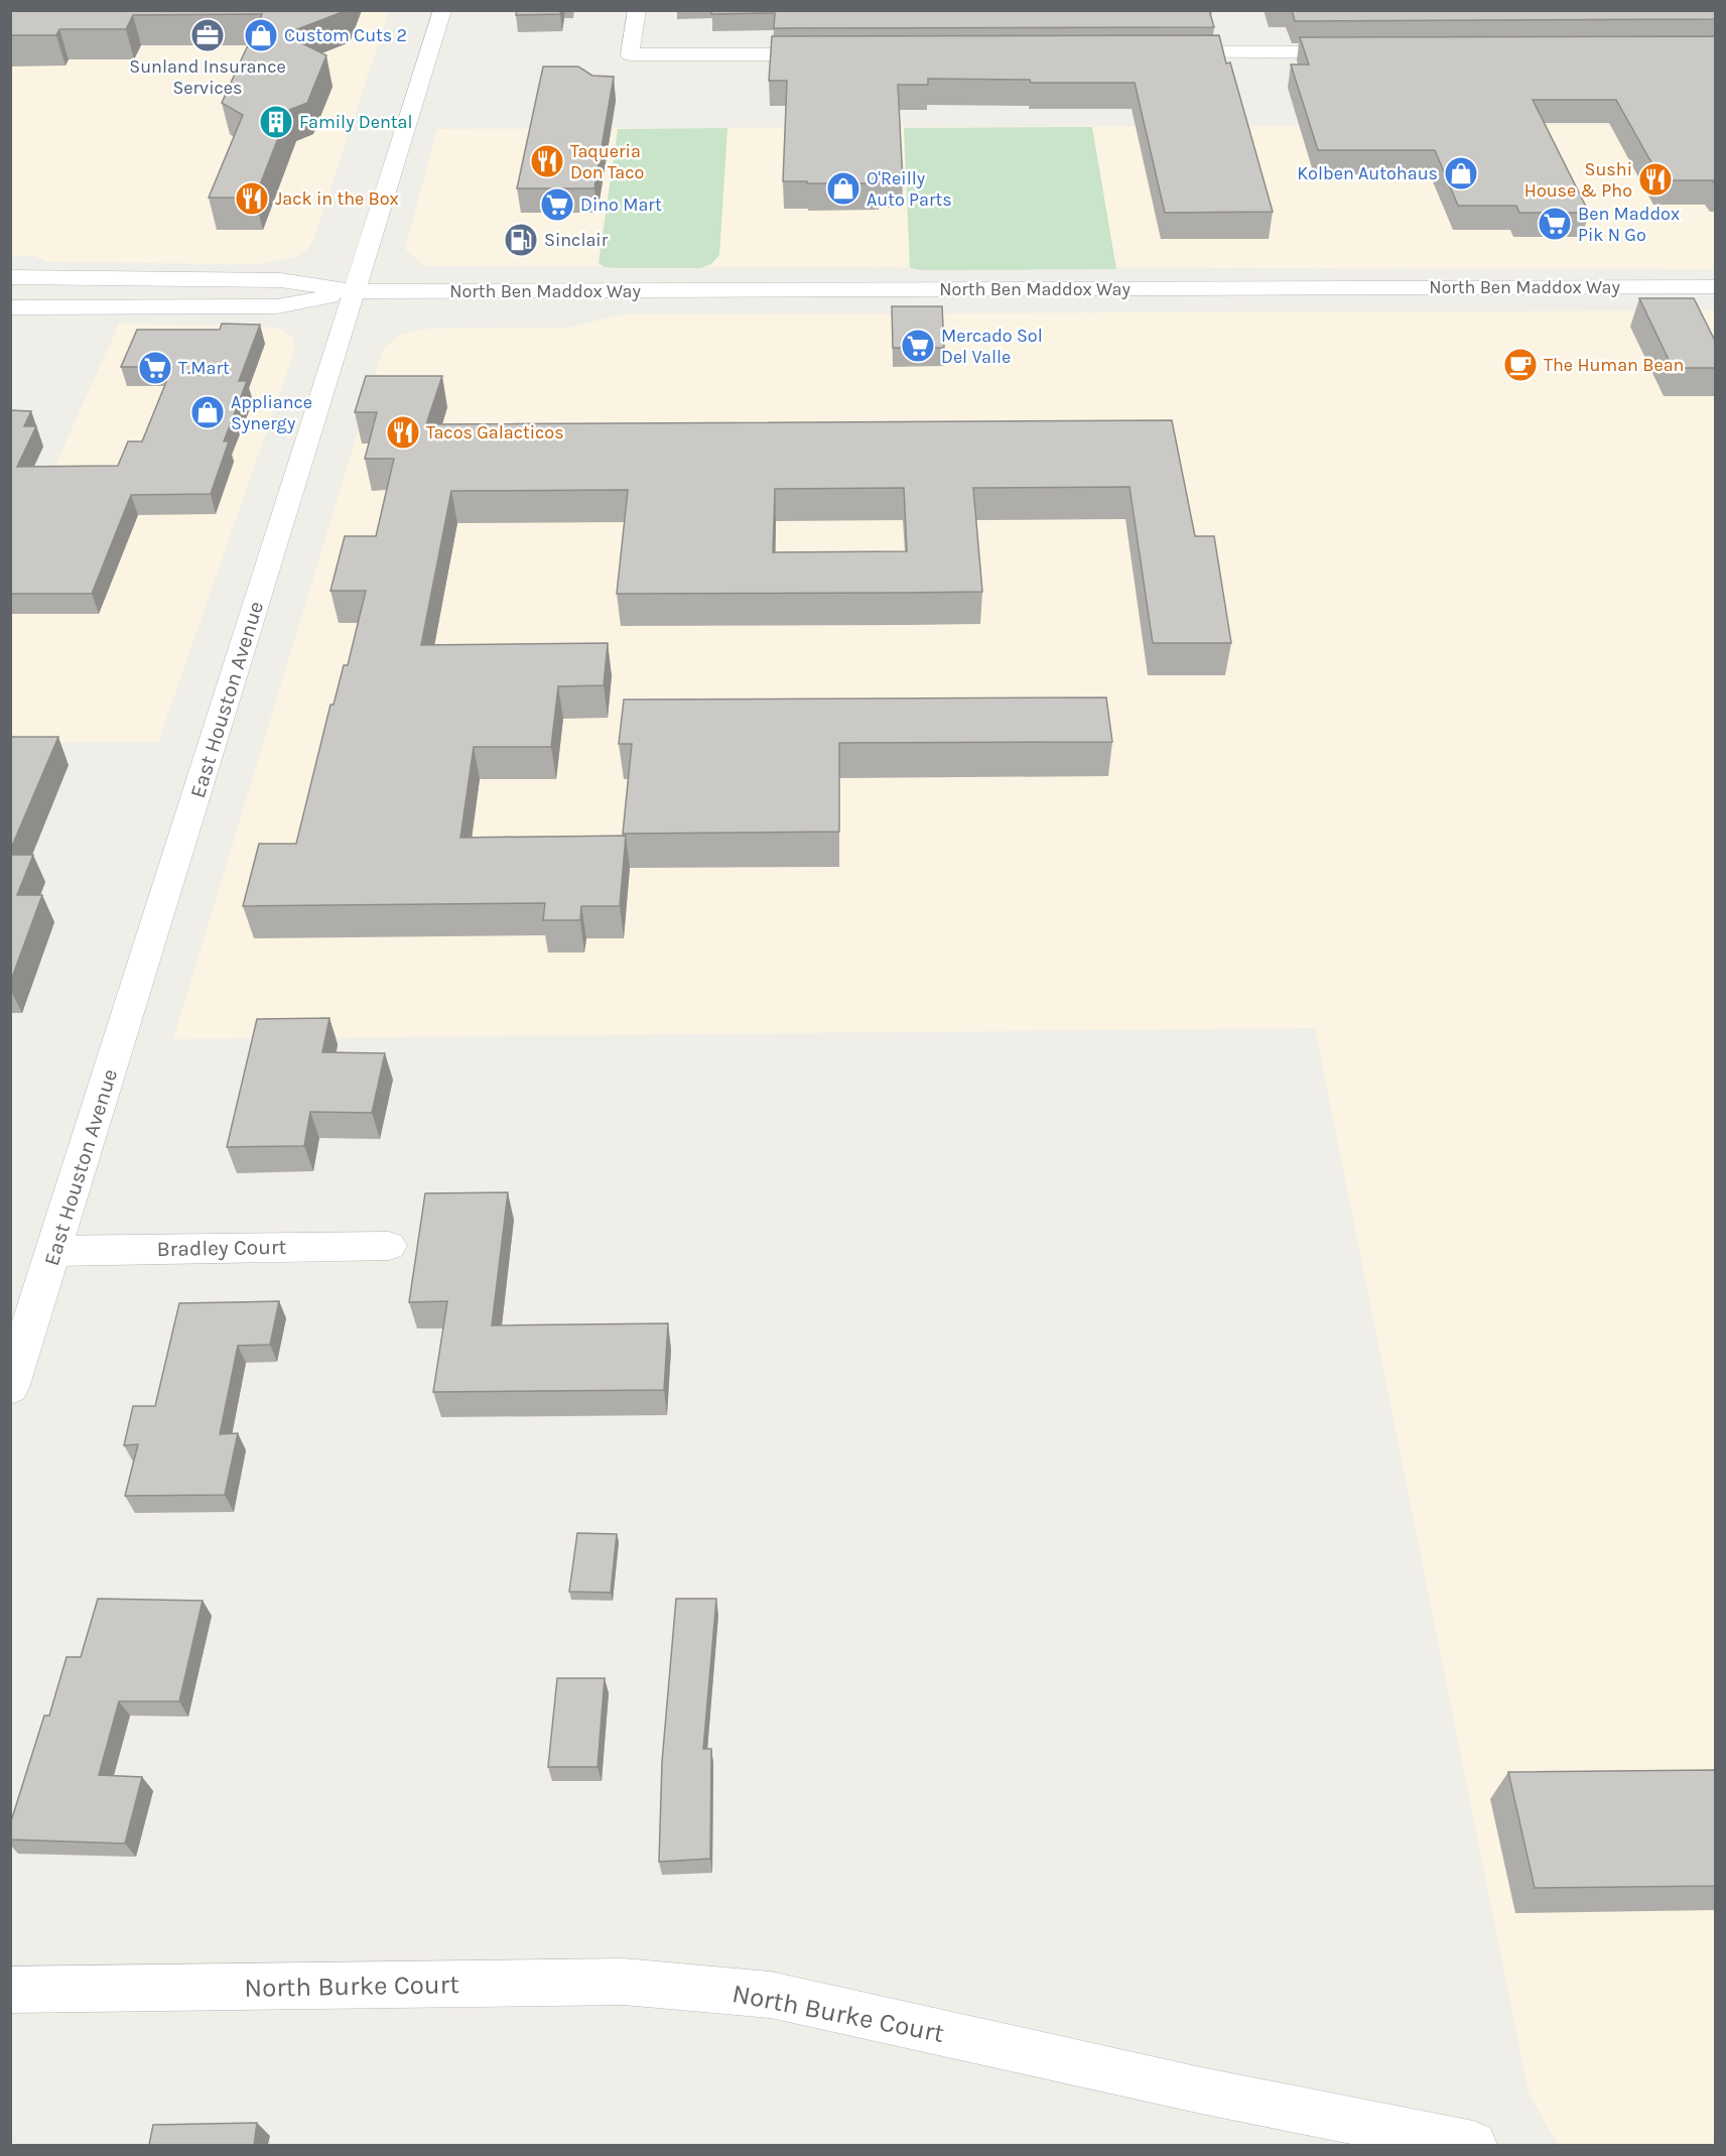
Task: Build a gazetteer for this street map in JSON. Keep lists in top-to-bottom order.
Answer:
{
  "streets": {
    "main road": [
      "North Ben Maddox Way",
      "East Houston Avenue",
      "Bradley Court",
      "North Burke Court"
    ]
  },
  "crossings": [
    ["North Ben Maddox Way", "East Houston Avenue"],
    ["East Houston Avenue", "Bradley Court"]
  ],
  "places": {
    "office": ["Sunland Insurance Services"],
    "shop": [
      "Custom Cuts 2",
      "Kolben Autohaus",
      "O'Reilly Auto Parts",
      "Appliance Synergy"
    ],
    "building": ["Family Dental"],
    "restaurant": [
      "Taqueria Don Taco",
      "Sushi House & Pho",
      "Jack in the Box",
      "Tacos Galacticos"
    ],
    "supermarket": [
      "Dino Mart",
      "Ben Maddox Pik N Go",
      "Mercado Sol Del Valle",
      "T.Mart"
    ],
    "fuel station": ["Sinclair"],
    "cafe": ["The Human Bean"]
  }
}
